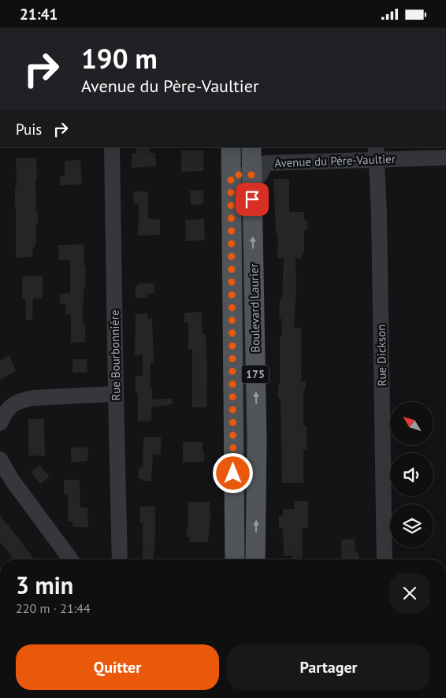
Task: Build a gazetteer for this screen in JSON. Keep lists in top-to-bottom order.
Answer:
{
  "streets": {
    "main road": ["Boulevard Laurier", "175"],
    "street": ["Avenue du Père-Vaultier", "Rue Bourbonnière", "Rue Dickson"]
  },
  "crossings": [
    ["Avenue du Père-Vaultier", "Boulevard Laurier"],
    ["Avenue du Père-Vaultier", "Rue Dickson"]
  ],
  "north": "top left",
  "page": {
    "status": "21:41",
    "turn": ["190 m", "Avenue du Père-Vaultier"],
    "then": "Puis",
    "heading": ["3 min", "220 m · 21:44"],
    "buttons": ["Quitter", "Partager"]
  }
}
